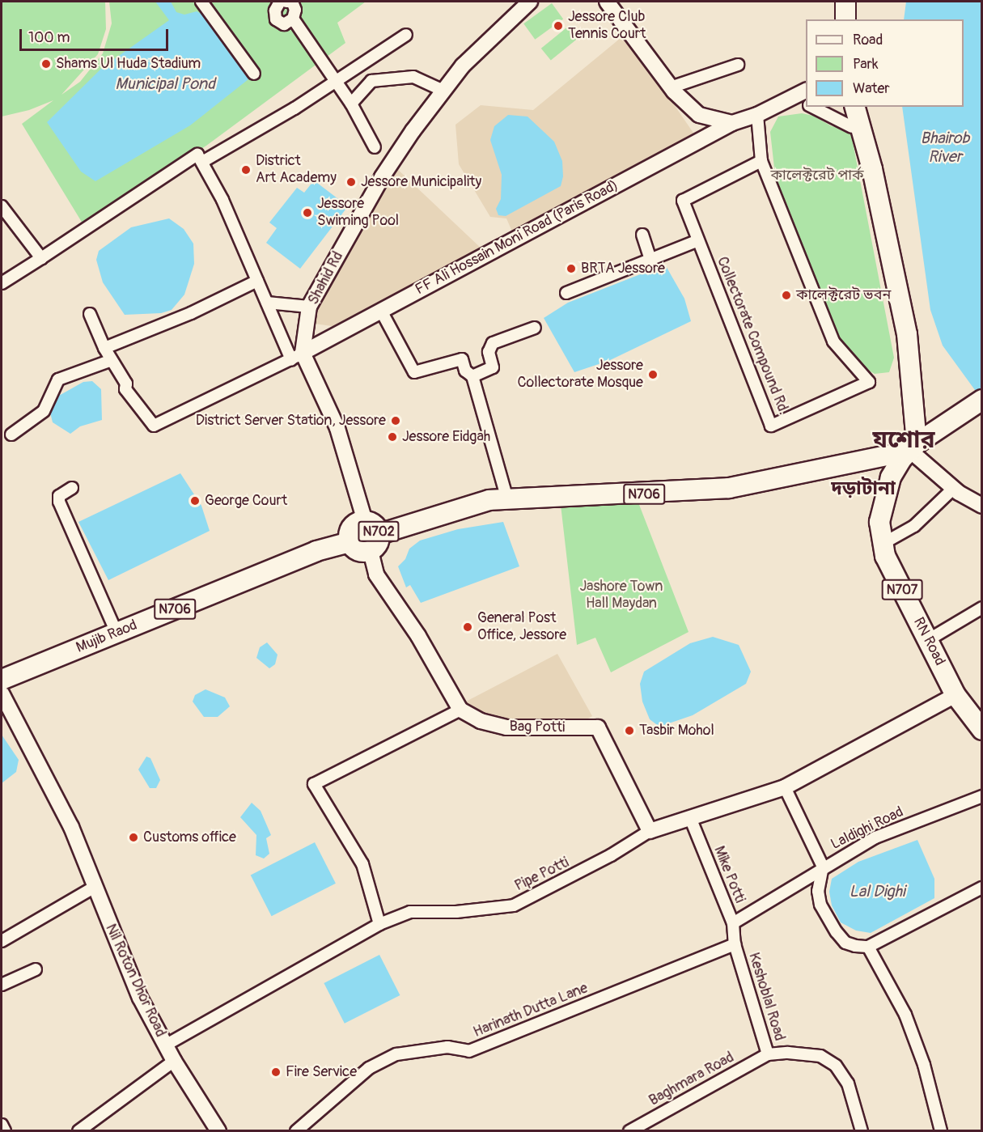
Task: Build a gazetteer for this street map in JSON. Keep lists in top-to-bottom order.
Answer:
{
  "streets": {
    "highway": [
      "N706",
      "N702",
      "N707",
      "Mujib Raod",
      "RN Road"
    ],
    "street": [
      "FF Ali Hossain Moni Road (Paris Road)",
      "Shahid Rd",
      "Collectorate Compound Rd.",
      "Bag Potti",
      "Laldighi Road",
      "Pipe Potti",
      "Mike Potti",
      "Nil Roton Dhor Road",
      "Keshoblal Road",
      "Harinath Dutta Lane",
      "Baghmara Road"
    ]
  },
  "crossings": [
    ["FF Ali Hossain Moni Road (Paris Road)", "Shahid Rd"],
    ["FF Ali Hossain Moni Road (Paris Road)", "Collectorate Compound Rd."],
    ["N706", "N702"],
    ["N706", "RN Road"],
    ["N702", "Mujib Raod"],
    ["Bag Potti", "Pipe Potti"],
    ["Laldighi Road", "Mike Potti"],
    ["Pipe Potti", "Nil Roton Dhor Road"],
    ["Mike Potti", "Keshoblal Road"],
    ["Keshoblal Road", "Harinath Dutta Lane"],
    ["Keshoblal Road", "Baghmara Road"]
  ],
  "districts": ["যশোর", "দড়াটানা"],
  "water": ["Municipal Pond", "Bhairob River", "Lal Dighi"],
  "parks": ["কালেক্টরেট পার্ক", "Jashore Town Hall Maydan"],
  "places": [
    "Jessore Club Tennis Court",
    "Shams Ul Huda Stadium",
    "District Art Academy",
    "Jessore Municipality",
    "Jessore Swiming Pool",
    "BRTA Jessore",
    "কালেক্টরেট ভবন",
    "Jessore Collectorate Mosque",
    "District Server Station, Jessore",
    "Jessore Eidgah",
    "George Court",
    "General Post Office, Jessore",
    "Tasbir Mohol",
    "Customs office",
    "Fire Service"
  ],
  "legend": ["Road", "Park", "Water"],
  "scale_bar": "100 m"
}
